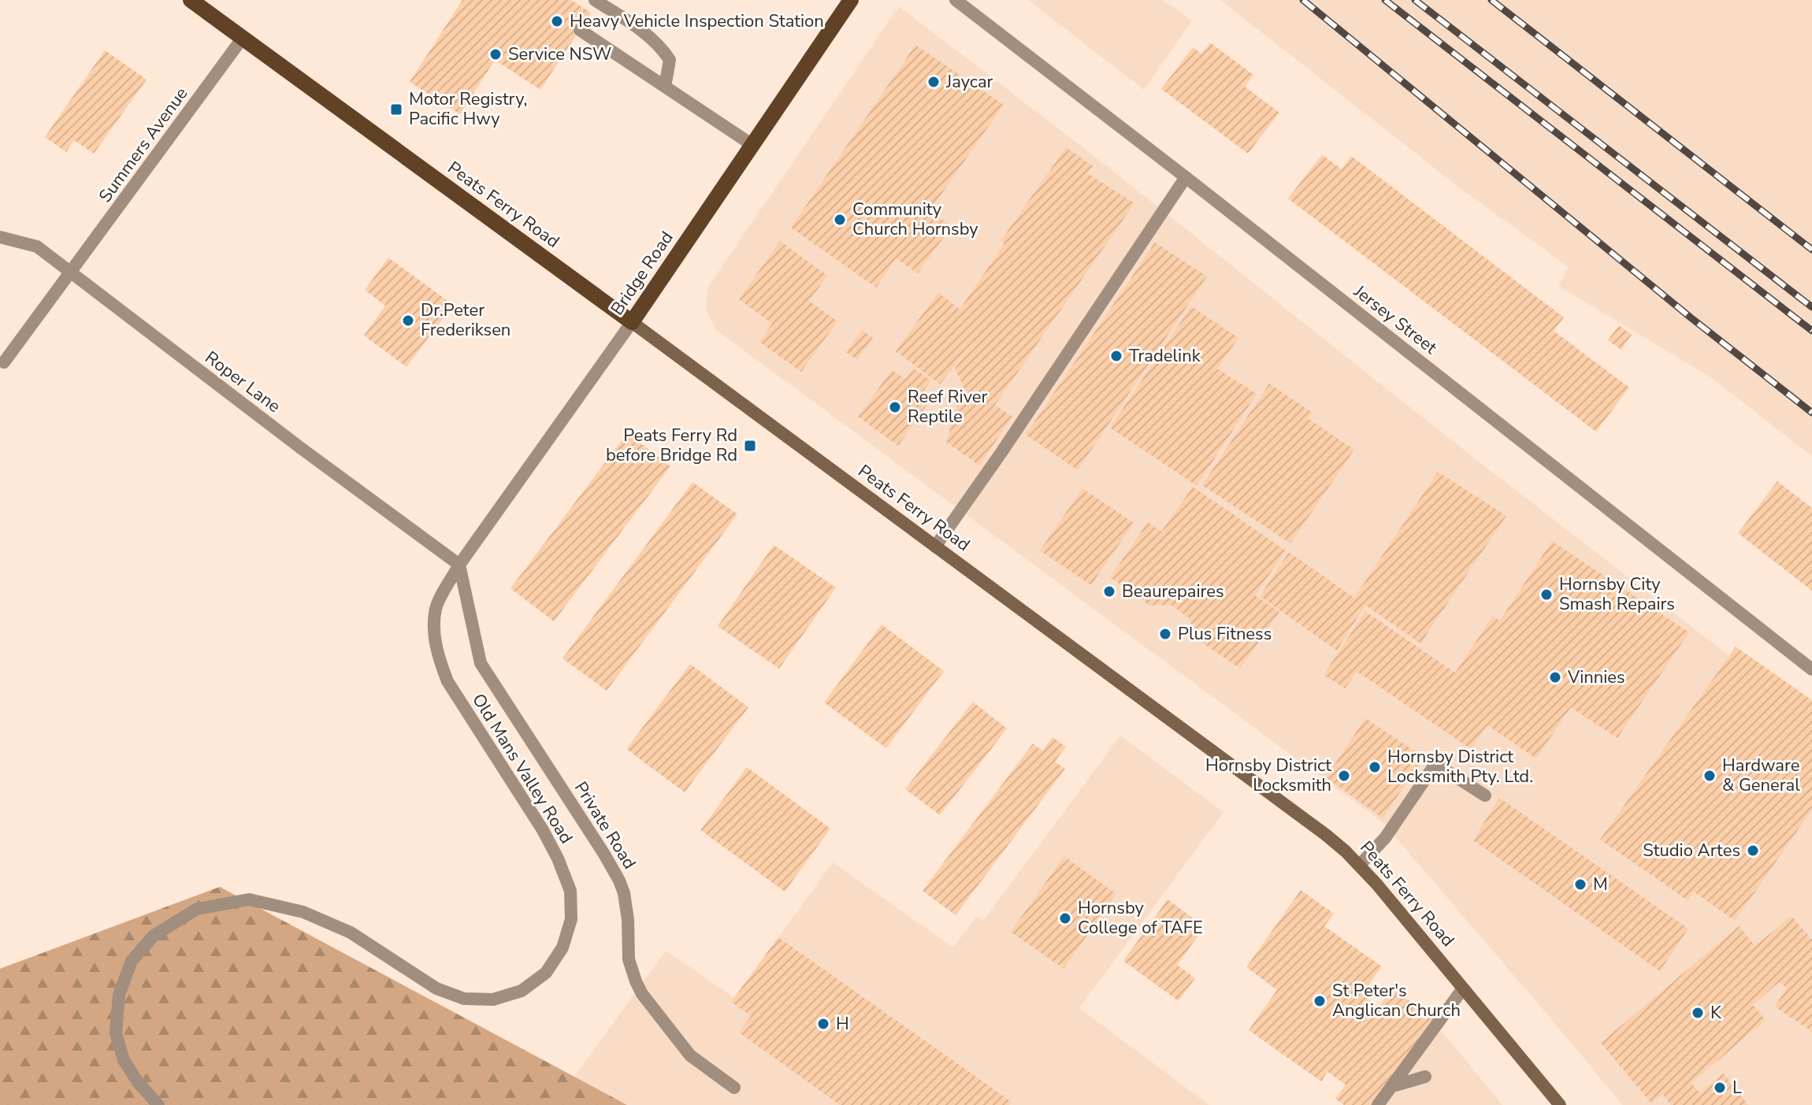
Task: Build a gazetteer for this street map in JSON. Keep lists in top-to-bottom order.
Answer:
{
  "streets": {
    "main road": ["Peats Ferry Road", "Bridge Road"],
    "street": [
      "Summers Avenue",
      "Jersey Street",
      "Roper Lane",
      "Old Mans Valley Road",
      "Private Road"
    ]
  },
  "crossings": [
    ["Summers Avenue", "Peats Ferry Road"],
    ["Summers Avenue", "Roper Lane"],
    ["Peats Ferry Road", "Bridge Road"],
    ["Bridge Road", "Roper Lane"],
    ["Bridge Road", "Old Mans Valley Road"],
    ["Bridge Road", "Private Road"],
    ["Roper Lane", "Old Mans Valley Road"],
    ["Roper Lane", "Private Road"],
    ["Old Mans Valley Road", "Private Road"]
  ],
  "places": {
    "other": [
      "Heavy Vehicle Inspection Station",
      "Service NSW",
      "Jaycar",
      "Community Church Hornsby",
      "Dr.Peter Frederiksen",
      "Tradelink",
      "Reef River Reptile",
      "Beaurepaires",
      "Hornsby City Smash Repairs",
      "Plus Fitness",
      "Vinnies",
      "Hornsby District Locksmith Pty. Ltd.",
      "Hornsby District Locksmith",
      "Hardware & General",
      "Studio Artes",
      "M",
      "Hornsby College of TAFE",
      "St Peter's Anglican Church",
      "K",
      "H",
      "L"
    ],
    "transit": ["Motor Registry, Pacific Hwy", "Peats Ferry Rd before Bridge Rd"]
  }
}
